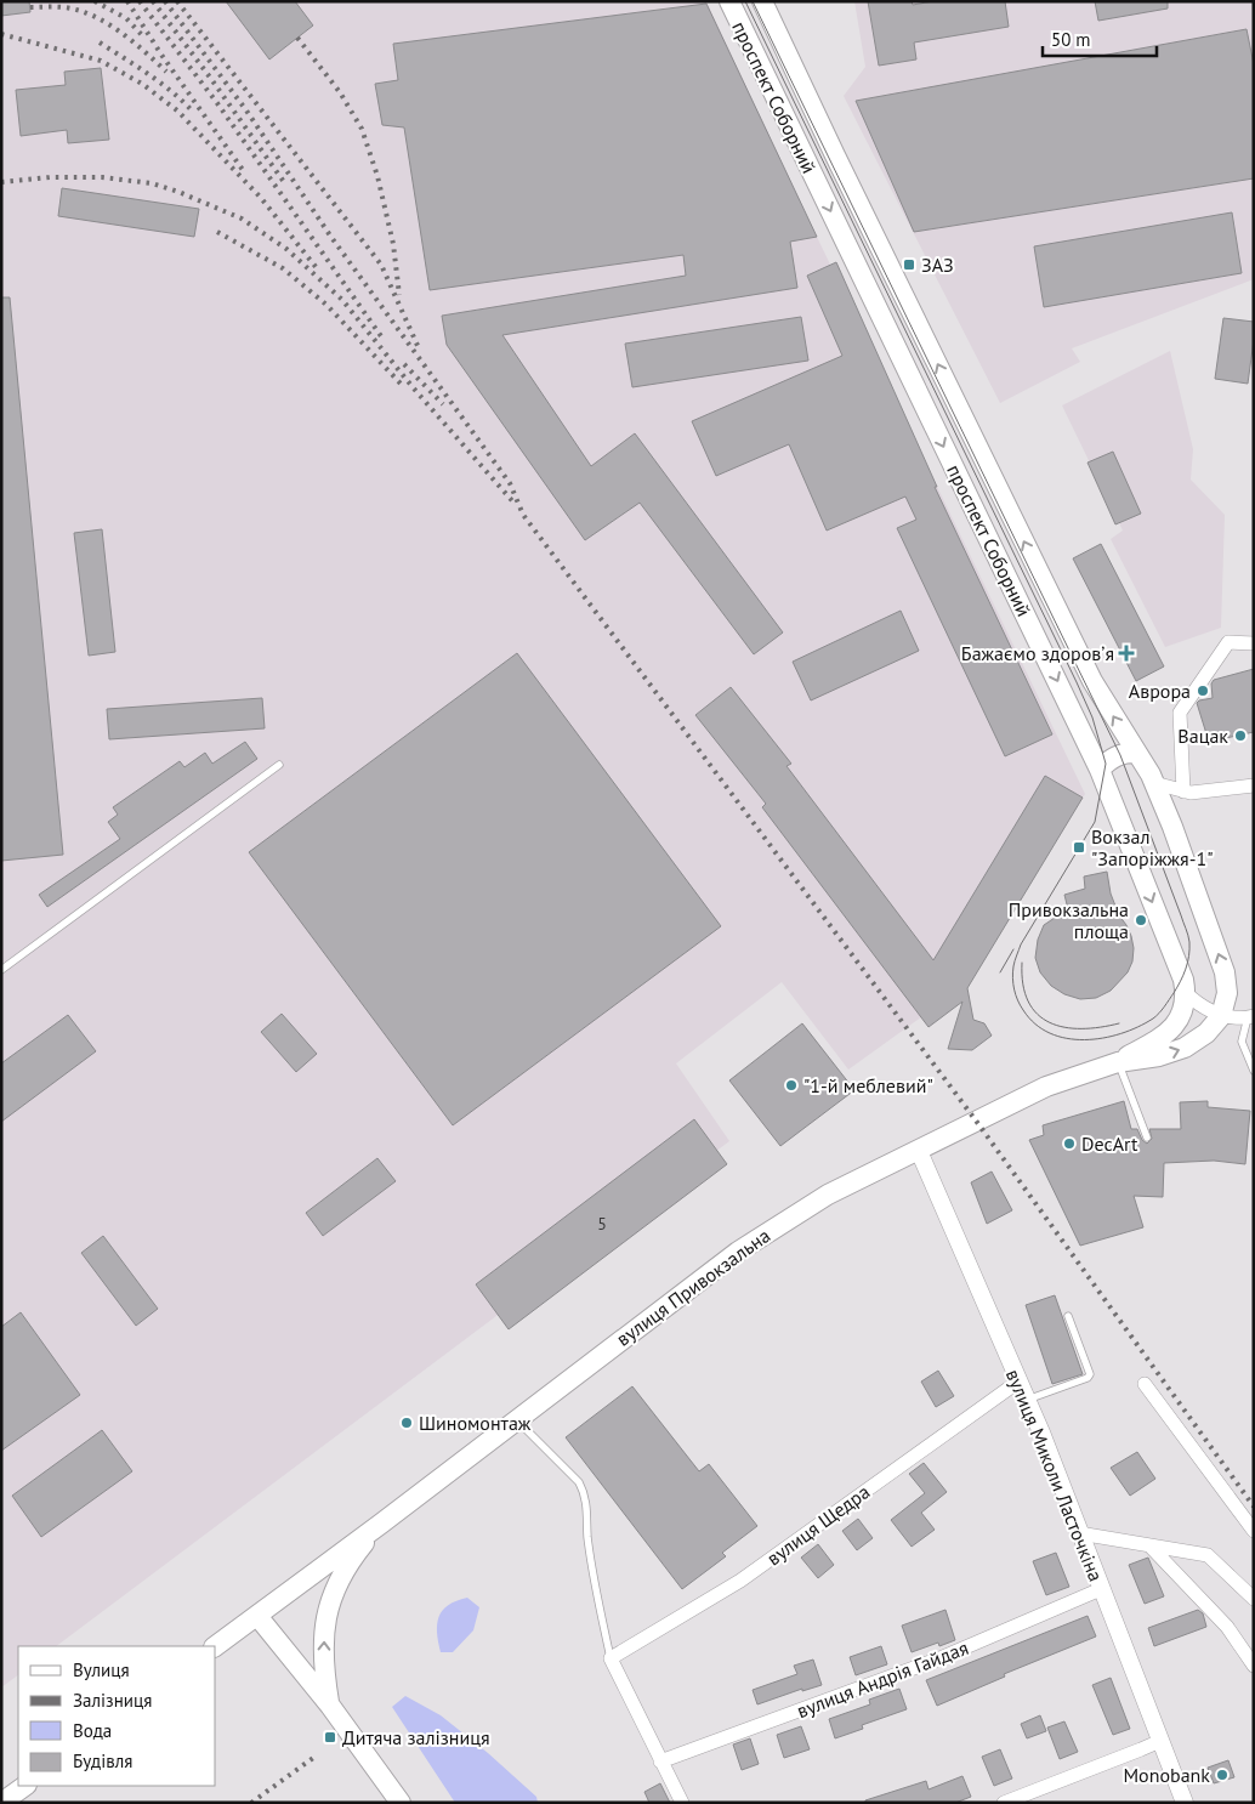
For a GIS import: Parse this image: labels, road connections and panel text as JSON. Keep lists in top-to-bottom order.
{
  "streets": {
    "main road": ["проспект Соборний", "вулиця Привокзальна"],
    "street": ["вулиця Миколи Ласточкіна", "вулиця Щедра", "вулиця Андрія Гайдая"]
  },
  "crossings": [
    ["проспект Соборний", "вулиця Привокзальна"],
    ["вулиця Привокзальна", "вулиця Миколи Ласточкіна"],
    ["вулиця Миколи Ласточкіна", "вулиця Щедра"],
    ["вулиця Миколи Ласточкіна", "вулиця Андрія Гайдая"]
  ],
  "places": {
    "transit": ["ЗАЗ", "Вокзал \"Запоріжжя-1\"", "Дитяча залізниця"],
    "health": ["Бажаємо здоровʼя"],
    "other": [
      "Аврора",
      "Вацак",
      "Привокзальна площа",
      "\"1-й меблевий\"",
      "DecArt",
      "Шиномонтаж",
      "Monobank"
    ]
  },
  "house_numbers": ["5"],
  "legend": [
    "Вулиця",
    "Залізниця",
    "Вода",
    "Будівля"
  ],
  "scale_bar": "50 m"
}
